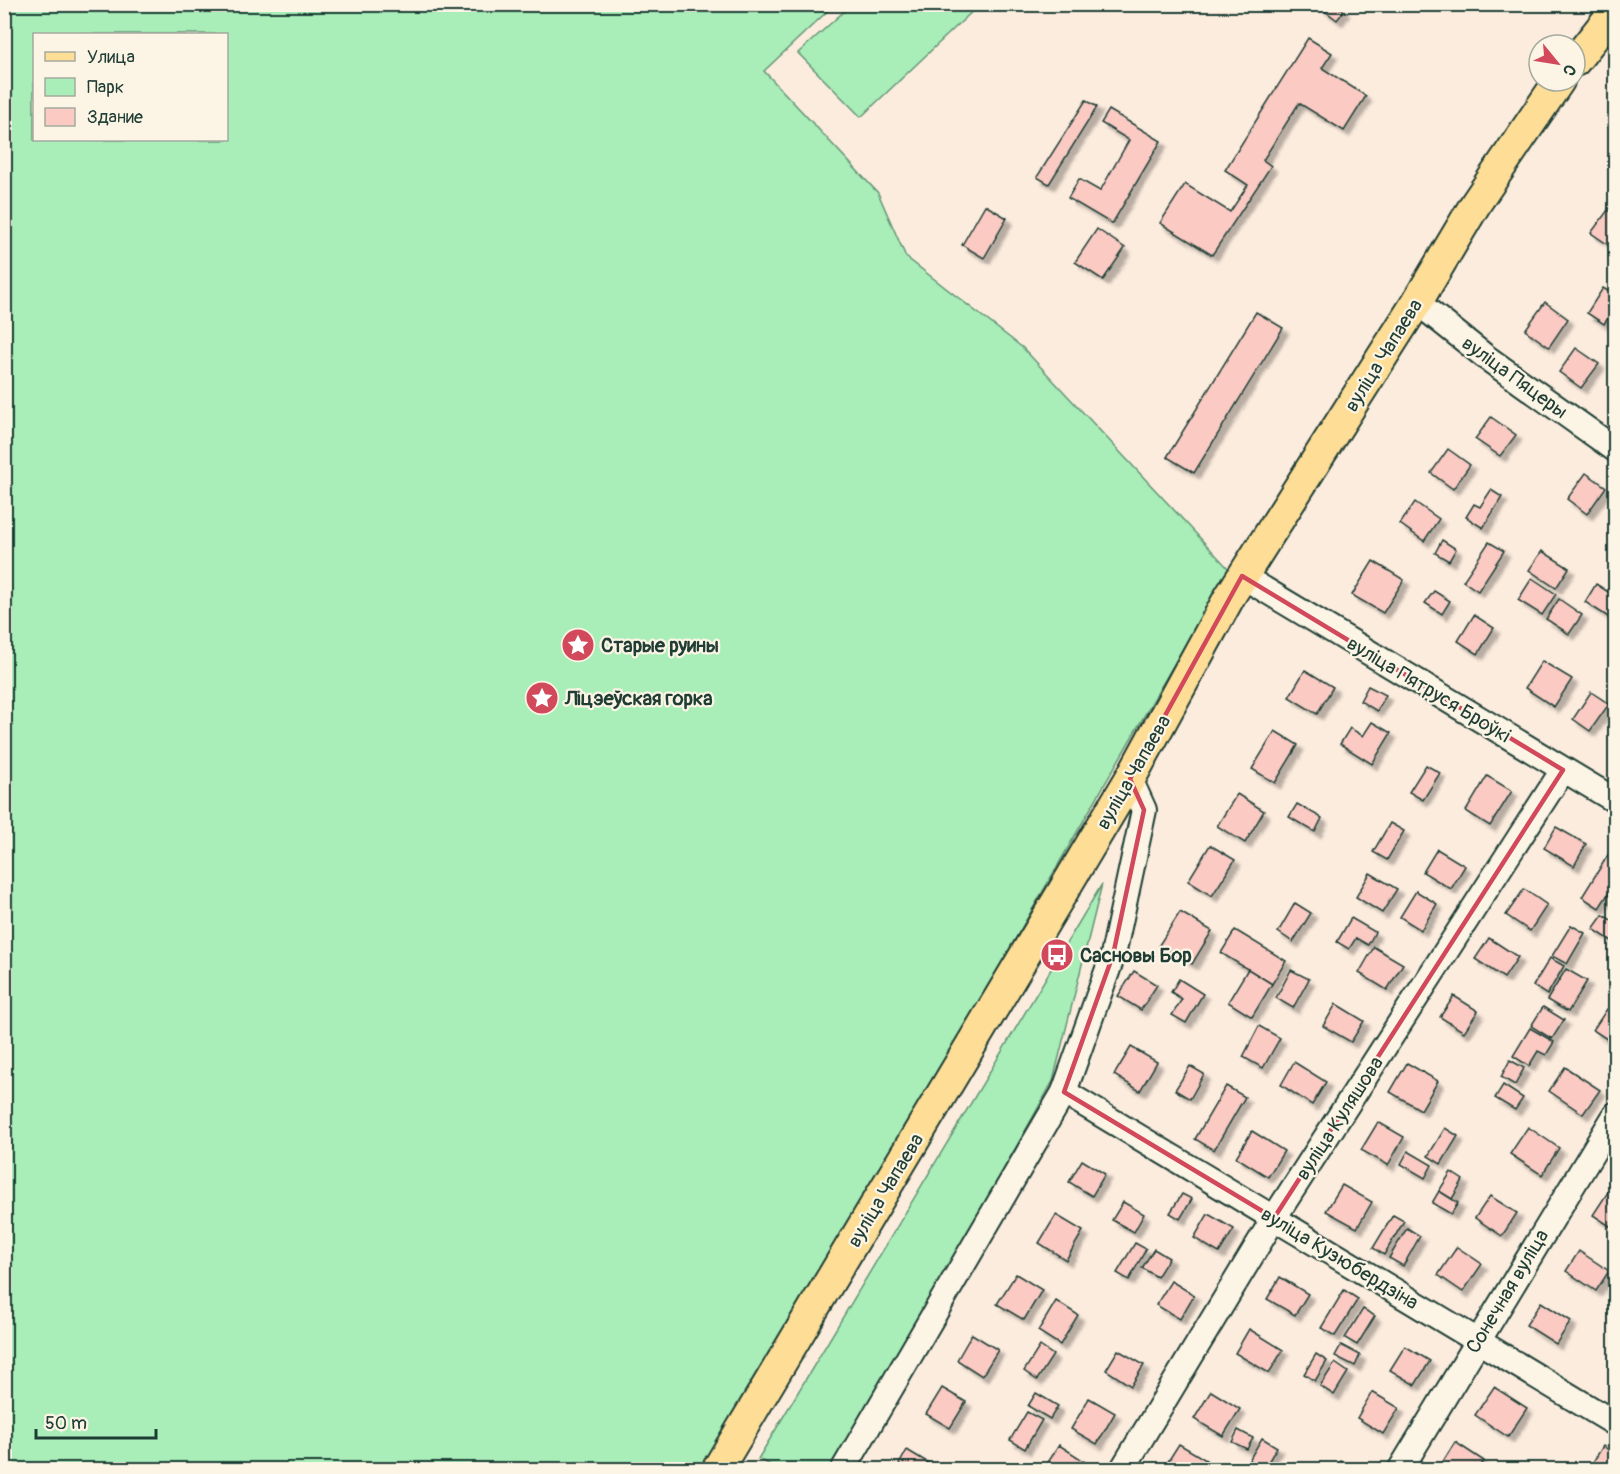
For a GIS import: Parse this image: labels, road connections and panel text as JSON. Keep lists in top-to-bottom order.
{
  "streets": {
    "main road": ["вуліца Чапаева"],
    "street": [
      "вуліца Пяцеры",
      "вуліца Пятруся Броўкі",
      "вуліца Куляшова",
      "вуліца Кузюбердзіна",
      "Сонечная вуліца"
    ]
  },
  "crossings": [
    ["вуліца Чапаева", "вуліца Пяцеры"],
    ["вуліца Чапаева", "вуліца Пятруся Броўкі"],
    ["вуліца Пятруся Броўкі", "вуліца Куляшова"],
    ["вуліца Куляшова", "вуліца Кузюбердзіна"],
    ["вуліца Кузюбердзіна", "Сонечная вуліца"]
  ],
  "places": {
    "place": ["Старые руины", "Ліцэеўская горка"],
    "bus stop": ["Сасновы Бор"]
  },
  "legend": ["Улица", "Парк", "Здание"],
  "scale_bar": "50 m",
  "north": "bottom right"
}
